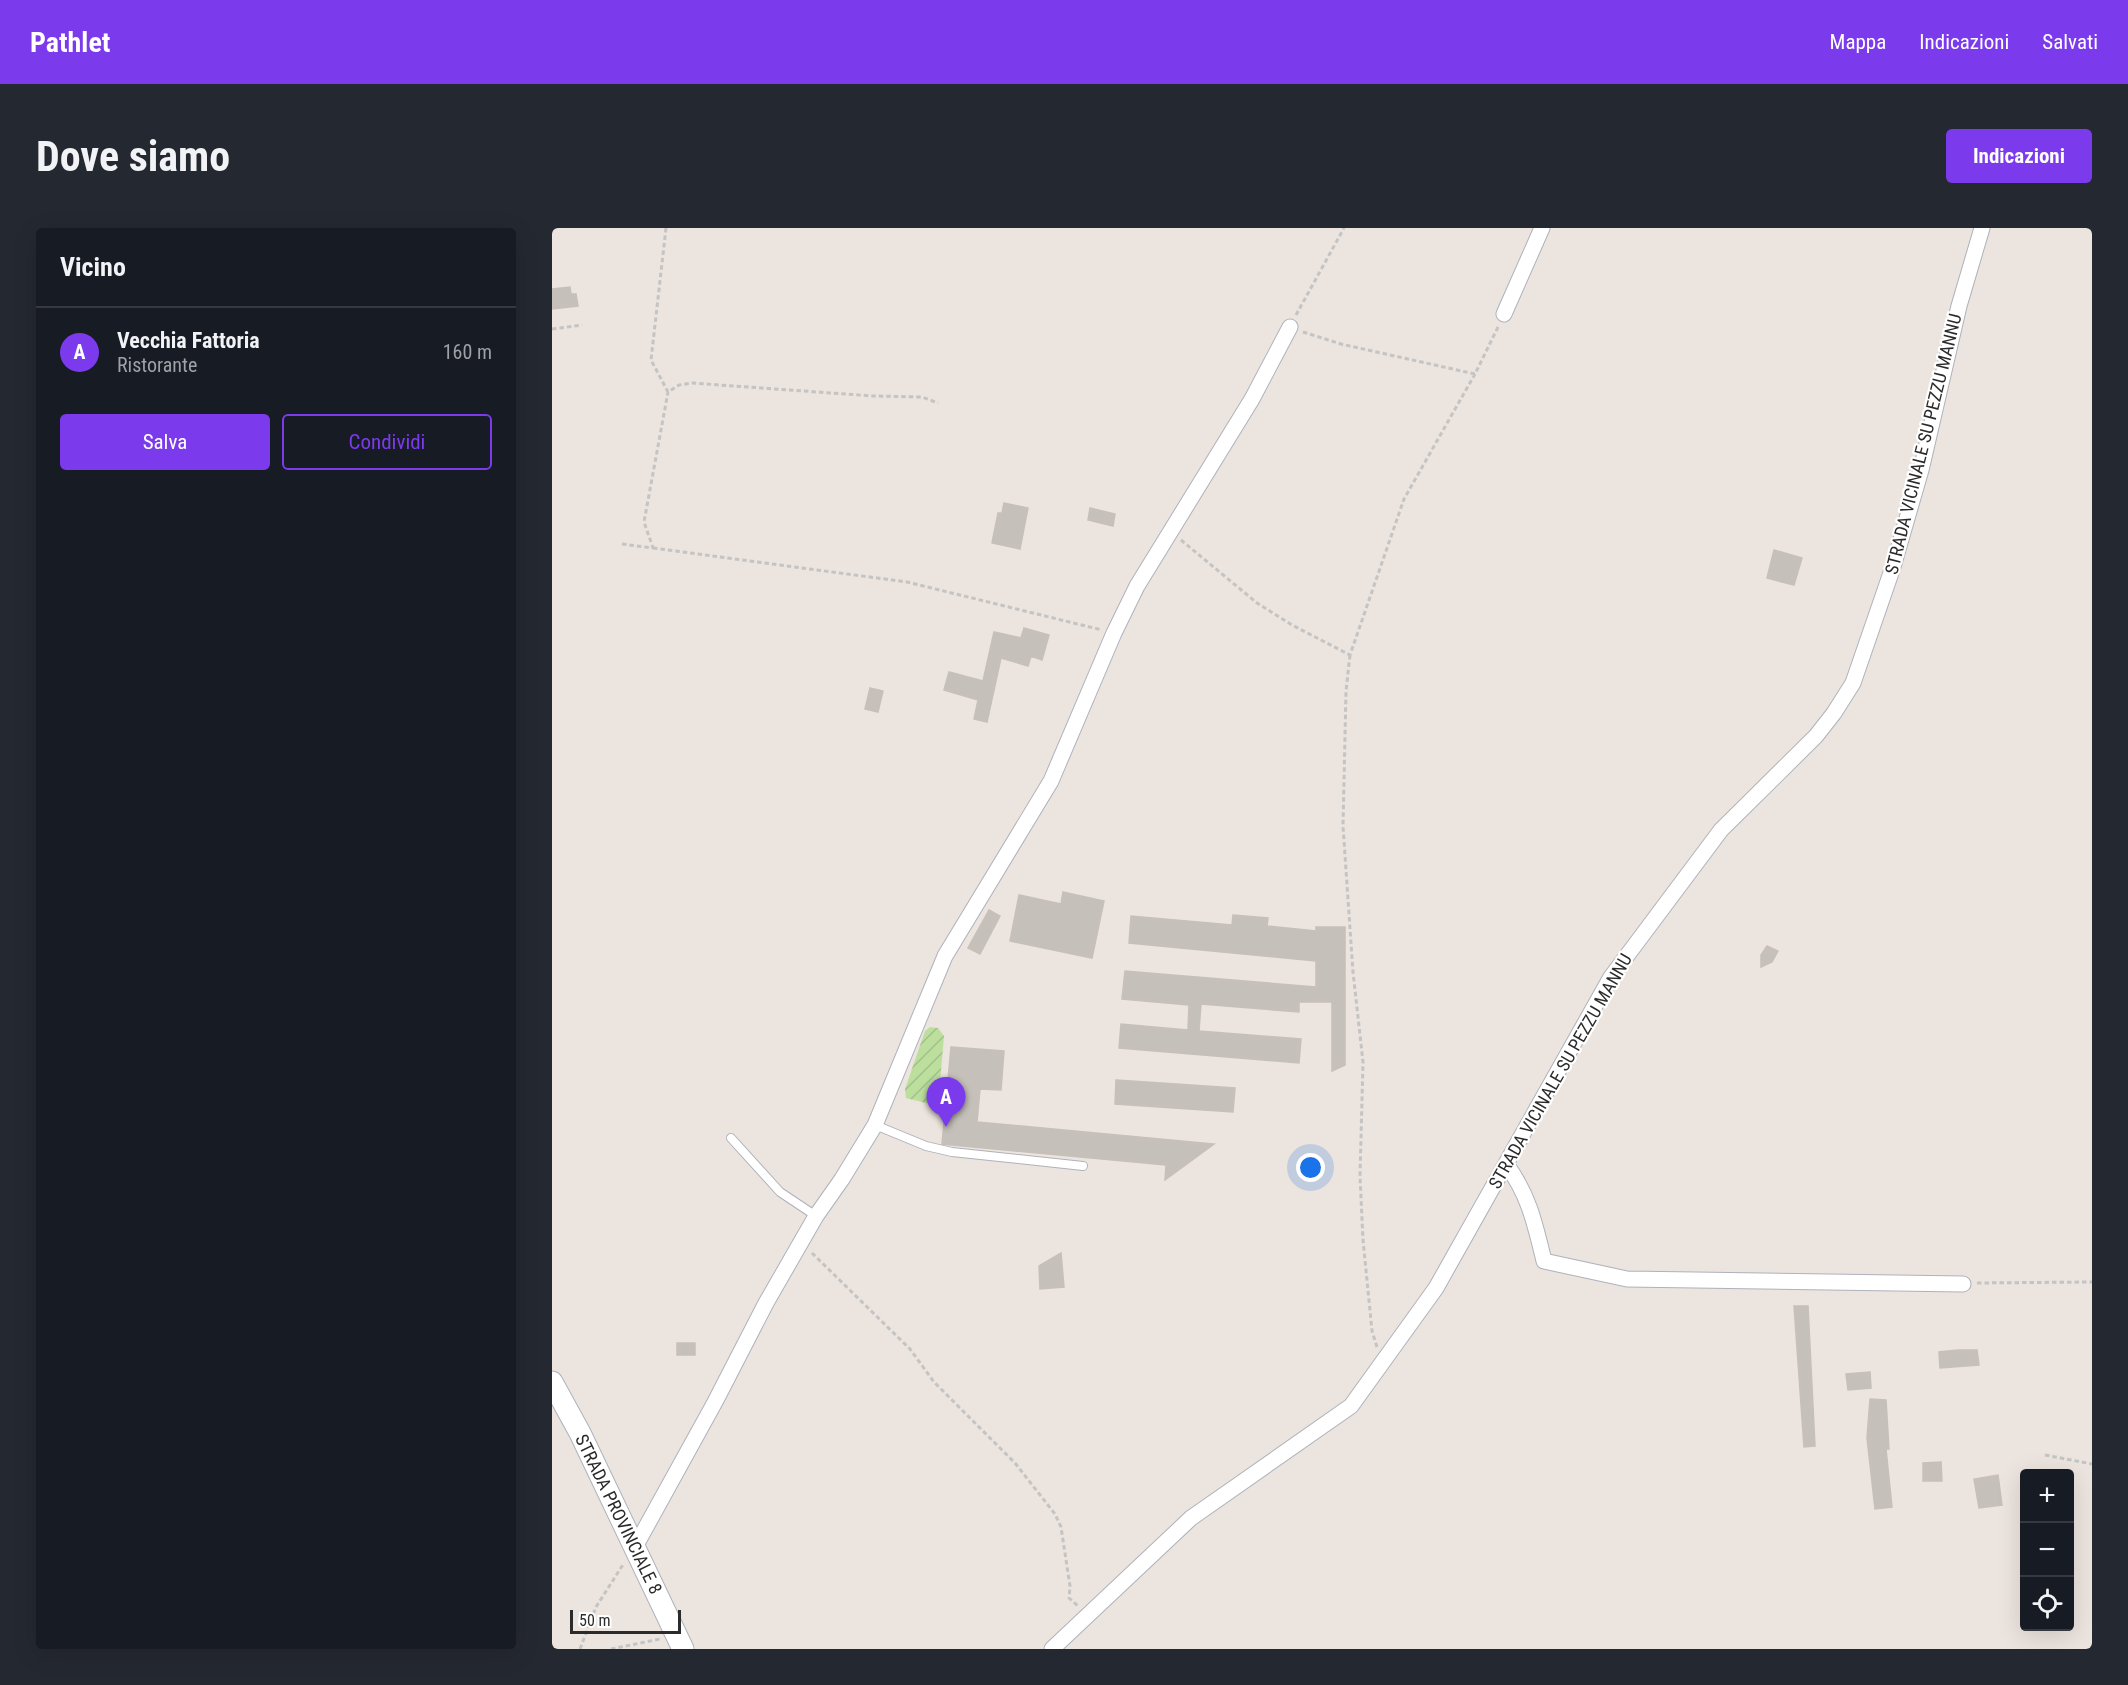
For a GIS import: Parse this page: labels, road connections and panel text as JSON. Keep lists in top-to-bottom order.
{
  "streets": {
    "main road": ["STRADA PROVINCIALE 8"],
    "street": ["STRADA VICINALE SU PEZZU MANNU"]
  },
  "scale_bar": "50 m",
  "page": {
    "header": "Pathlet",
    "nav": ["Mappa", "Indicazioni", "Salvati"],
    "buttons": [
      "Indicazioni",
      ["Salva", "Condividi"]
    ],
    "title": "Dove siamo",
    "heading": "Vicino",
    "list": [
      {
        "mark": "A",
        "name": "Vecchia Fattoria",
        "note": "Ristorante",
        "value": "160 m"
      }
    ],
    "pins": "A",
    "map_buttons": ["+", "−"],
    "scale": "50 m"
  }
}
